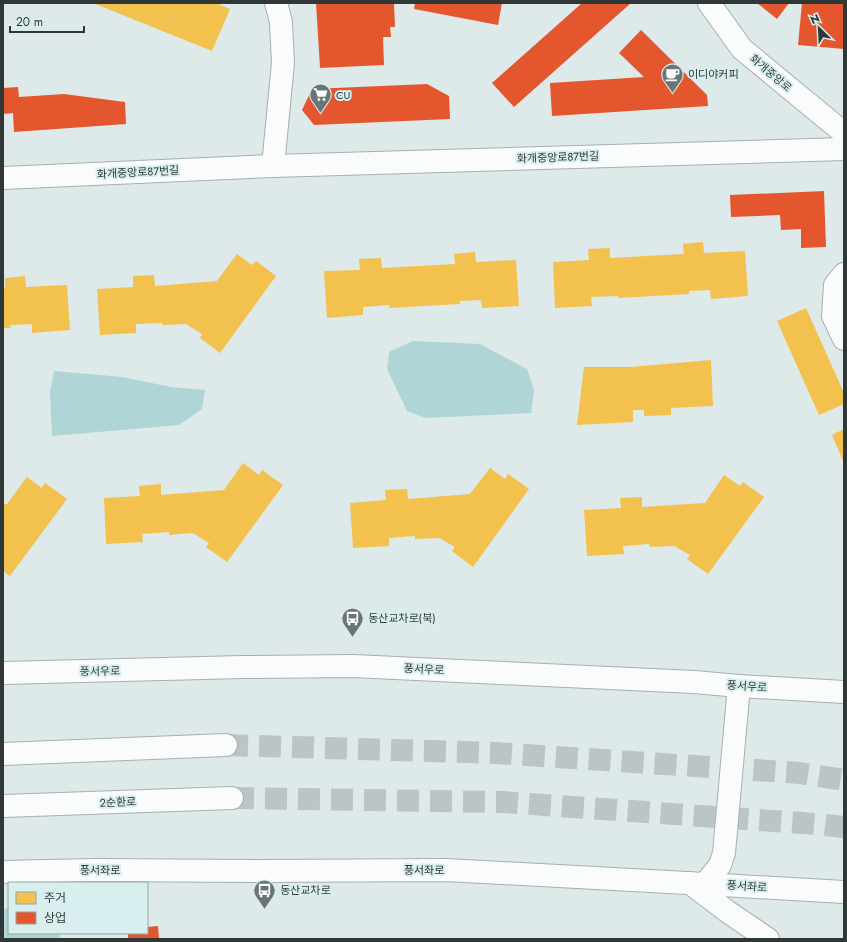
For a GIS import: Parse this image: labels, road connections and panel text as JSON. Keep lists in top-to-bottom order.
{
  "streets": {
    "main road": [
      "화개중앙로",
      "화개중앙로87번길",
      "풍서우로",
      "2순환로",
      "풍서좌로"
    ]
  },
  "places": {
    "cafe": ["이디야커피"],
    "supermarket": ["CU"],
    "bus stop": ["동산교차로(북)", "동산교차로"]
  },
  "legend": ["주거", "상업"],
  "scale_bar": "20 m",
  "north": "top left"
}
